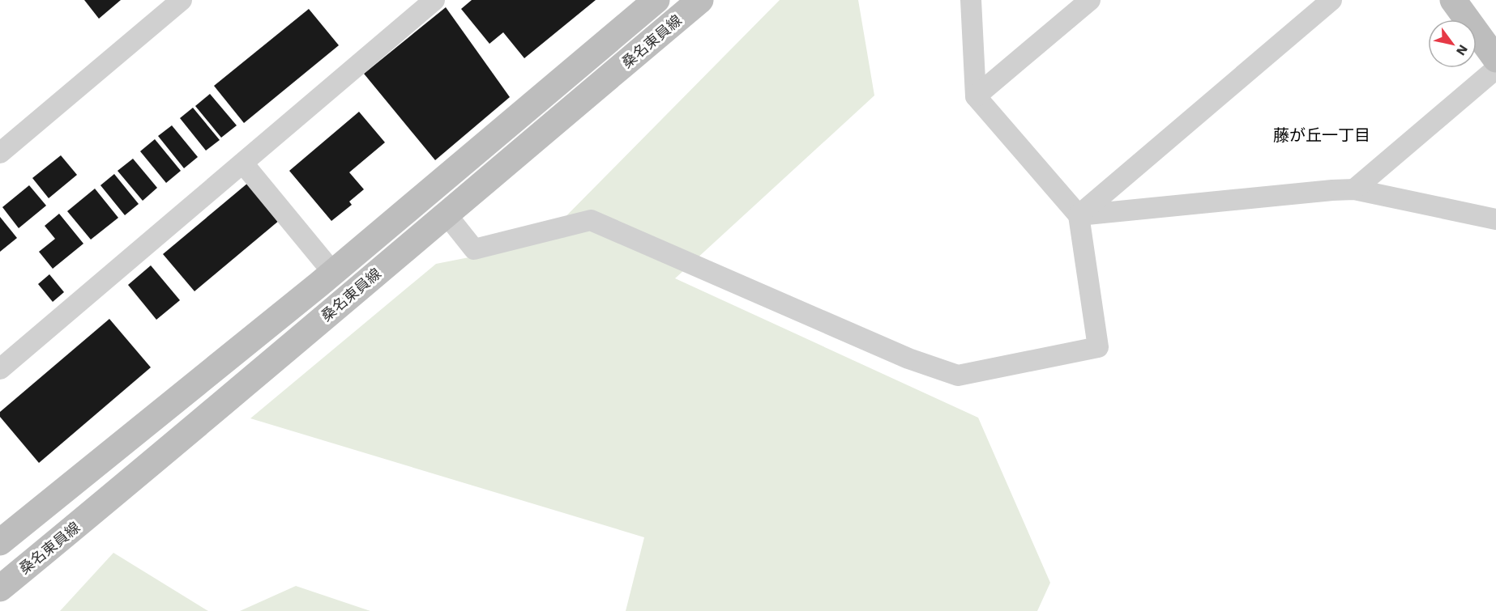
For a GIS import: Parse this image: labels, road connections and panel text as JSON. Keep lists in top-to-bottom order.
{
  "streets": {
    "main road": ["桑名東員線"]
  },
  "districts": ["藤が丘一丁目"],
  "north": "bottom right"
}
